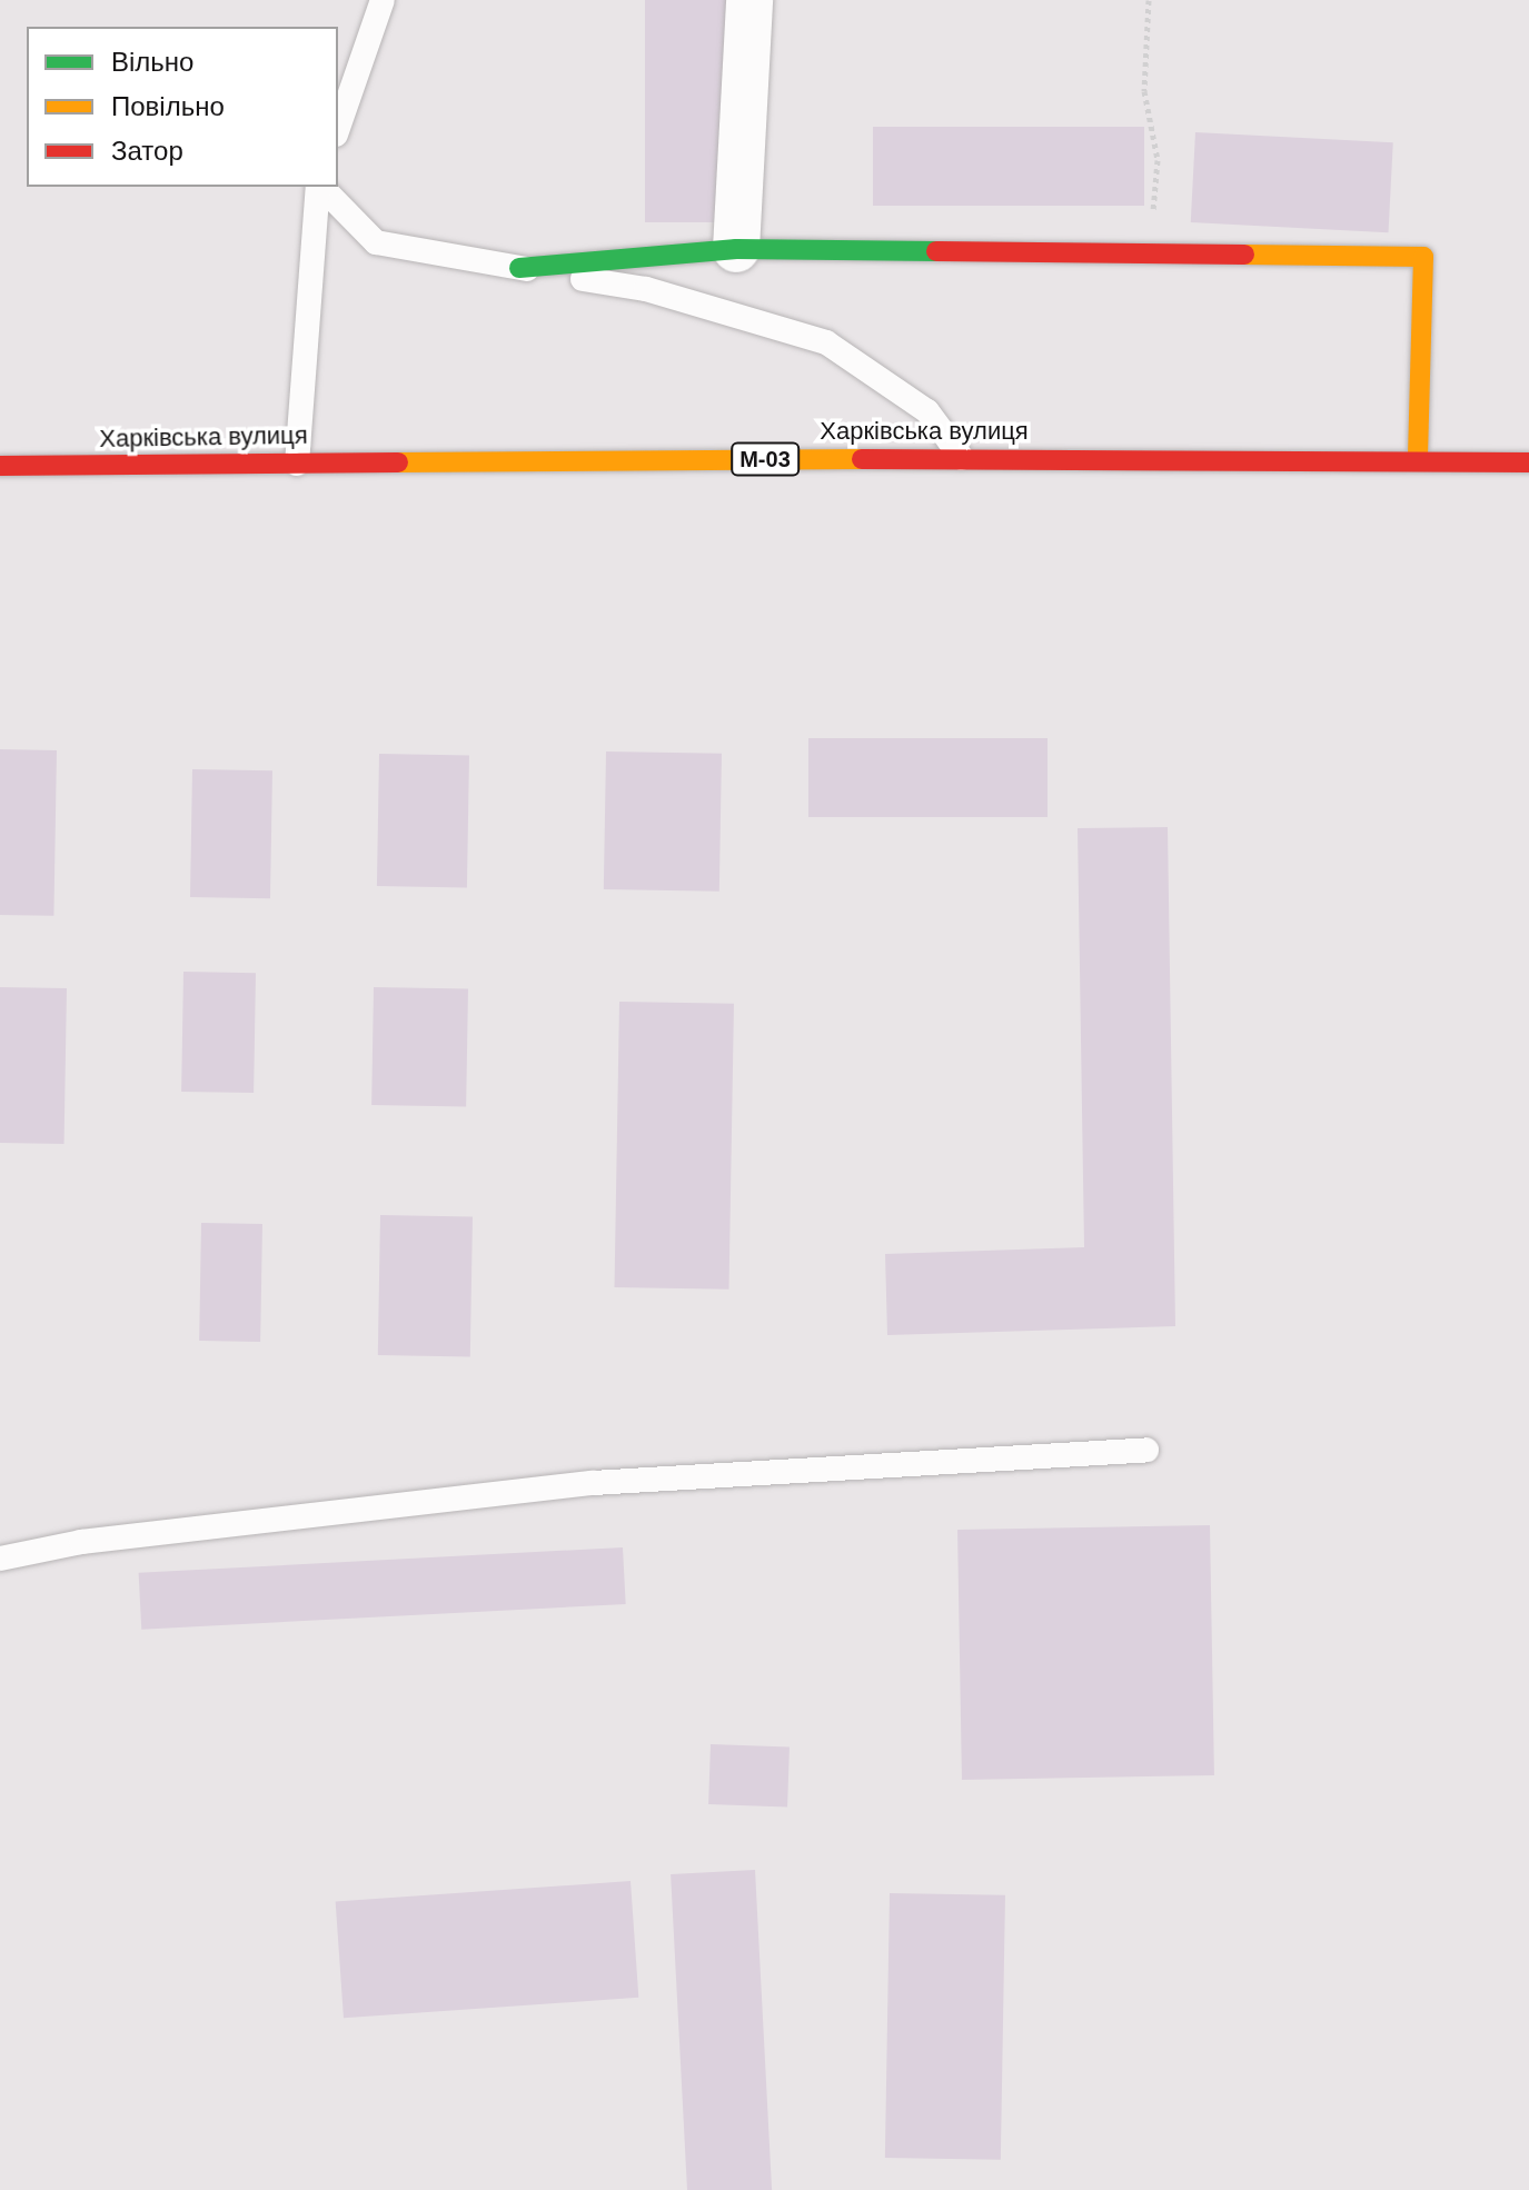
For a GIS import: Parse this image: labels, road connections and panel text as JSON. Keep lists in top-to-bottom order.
{
  "streets": {
    "main road": ["Харківська вулиця", "М-03"]
  },
  "legend": ["Вільно", "Повільно", "Затор"]
}
